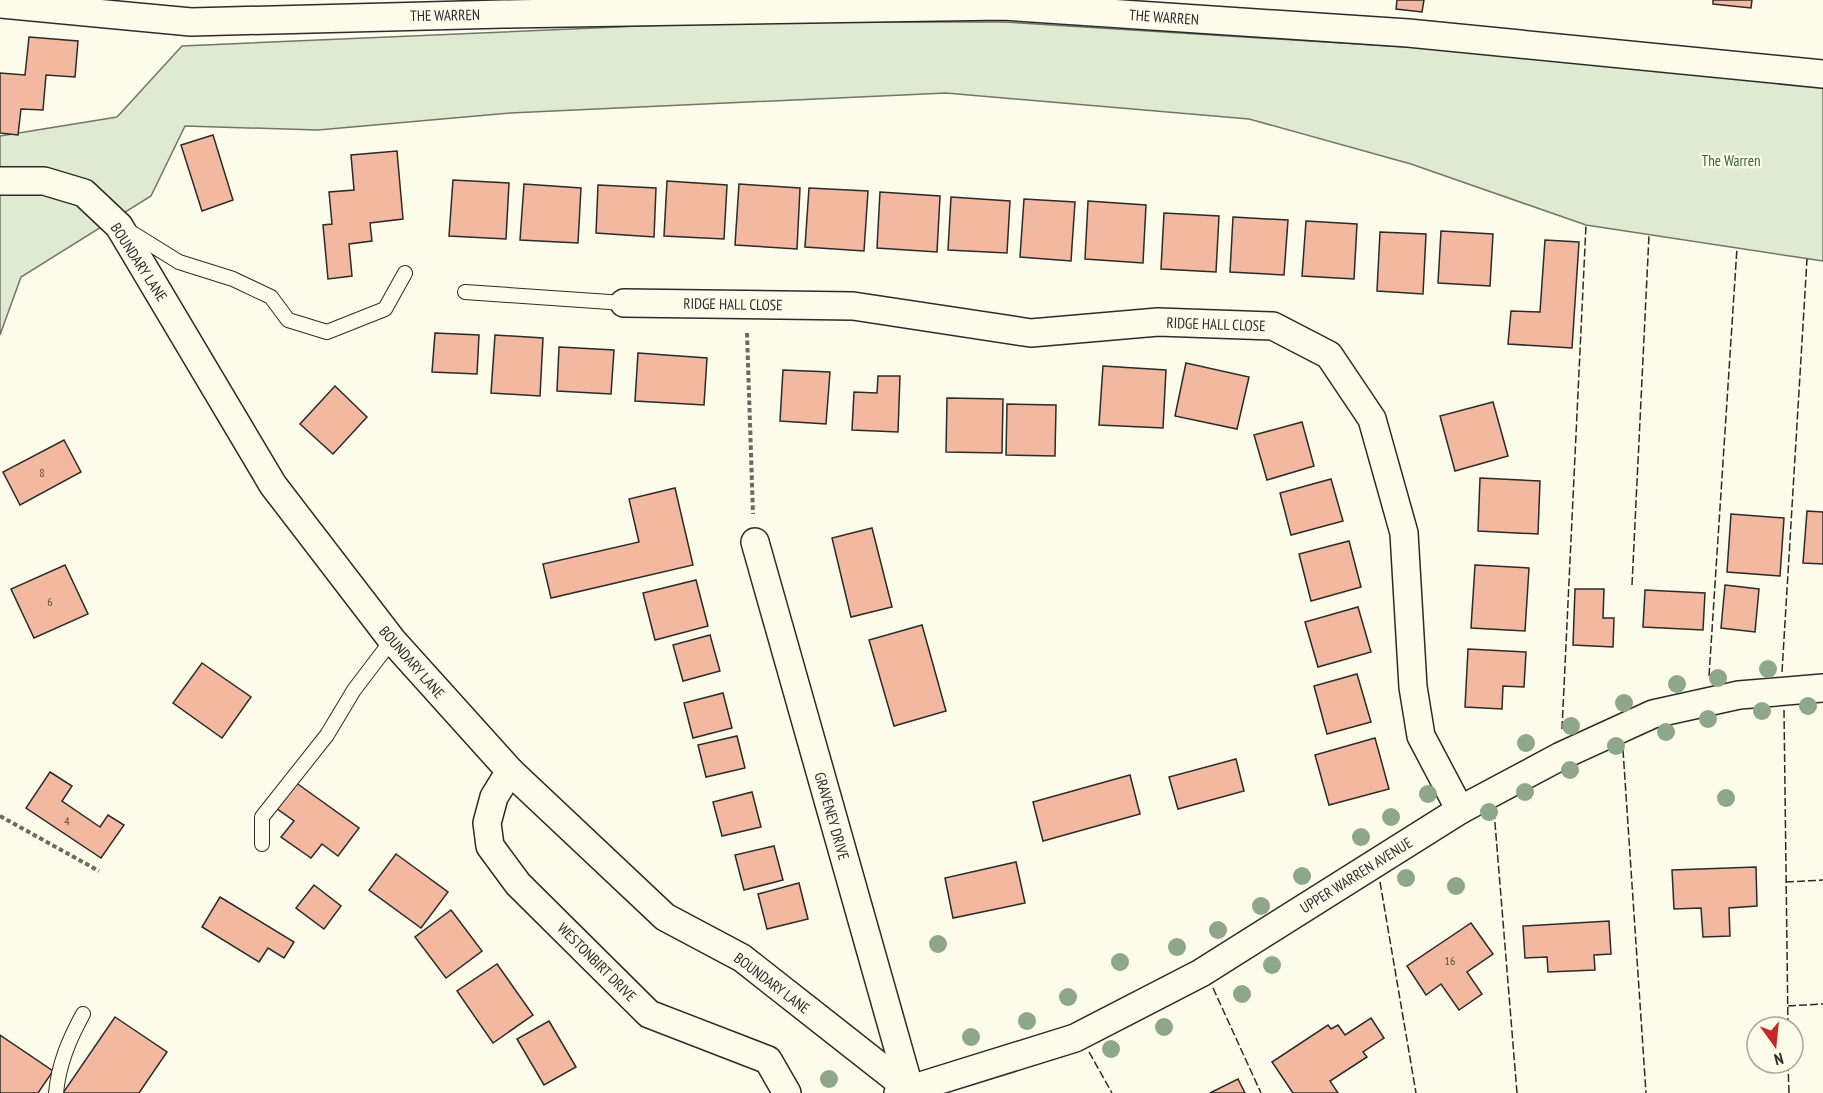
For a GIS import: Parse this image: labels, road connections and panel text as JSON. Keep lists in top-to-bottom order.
{
  "streets": {
    "street": [
      "THE WARREN",
      "BOUNDARY LANE",
      "RIDGE HALL CLOSE",
      "GRAVENEY DRIVE",
      "UPPER WARREN AVENUE",
      "WESTONBIRT DRIVE"
    ]
  },
  "crossings": [
    ["BOUNDARY LANE", "GRAVENEY DRIVE"],
    ["BOUNDARY LANE", "UPPER WARREN AVENUE"],
    ["BOUNDARY LANE", "WESTONBIRT DRIVE"],
    ["RIDGE HALL CLOSE", "UPPER WARREN AVENUE"],
    ["GRAVENEY DRIVE", "UPPER WARREN AVENUE"]
  ],
  "parks": ["The Warren"],
  "house_numbers": [
    "8",
    "6",
    "4",
    "16"
  ],
  "north": "bottom"
}
